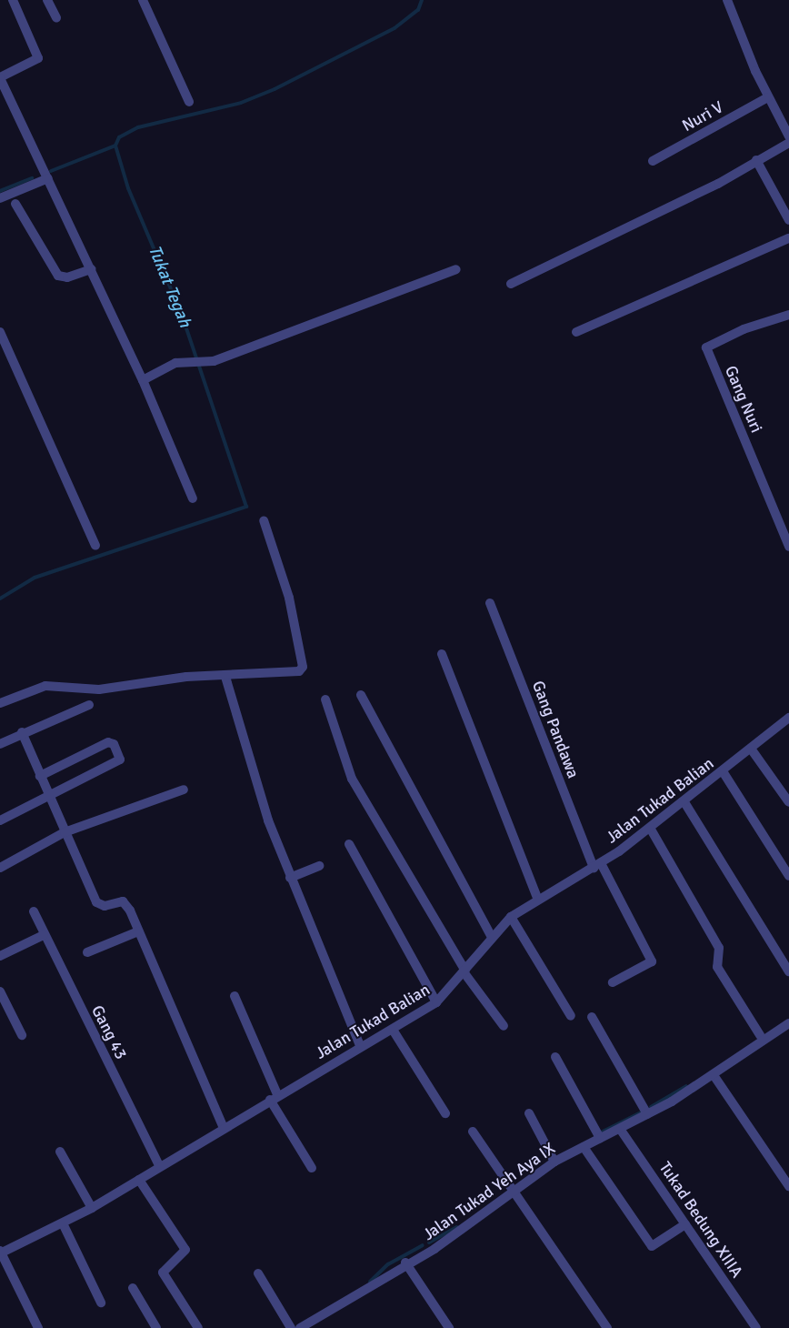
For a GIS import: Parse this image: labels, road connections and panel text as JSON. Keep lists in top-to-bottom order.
{
  "streets": {
    "street": [
      "Nuri V",
      "Gang Nuri",
      "Gang Pandawa",
      "Jalan Tukad Balian",
      "Gang 43",
      "Jalan Tukad Yeh Aya IX",
      "Tukad Bedung XIIIA"
    ]
  },
  "crossings": [
    ["Gang Pandawa", "Jalan Tukad Balian"],
    ["Jalan Tukad Balian", "Gang 43"],
    ["Jalan Tukad Yeh Aya IX", "Tukad Bedung XIIIA"]
  ],
  "water": ["Tukat Tegah"]
}
